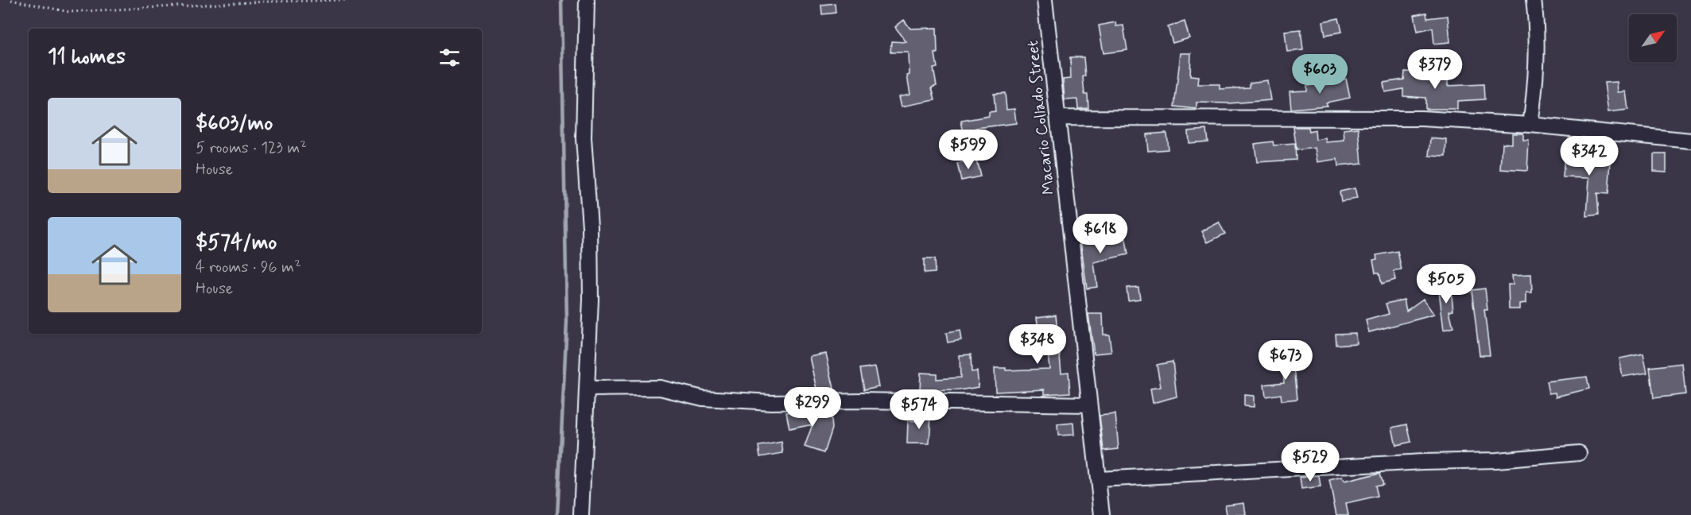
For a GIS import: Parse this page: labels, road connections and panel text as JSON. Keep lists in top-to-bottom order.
{
  "streets": {
    "street": ["Macario Collado Street"]
  },
  "north": "top right",
  "page": {
    "heading": "11 homes",
    "price": [
      "$379",
      "$603",
      "$599",
      "$342",
      "$618",
      "$505",
      "$348",
      "$673",
      "$299",
      "$574",
      "$529"
    ],
    "list": [
      {
        "name": "$603/mo",
        "note": "5 rooms · 123 m² · House"
      },
      {
        "name": "$574/mo",
        "note": "4 rooms · 96 m² · House"
      }
    ]
  }
}
